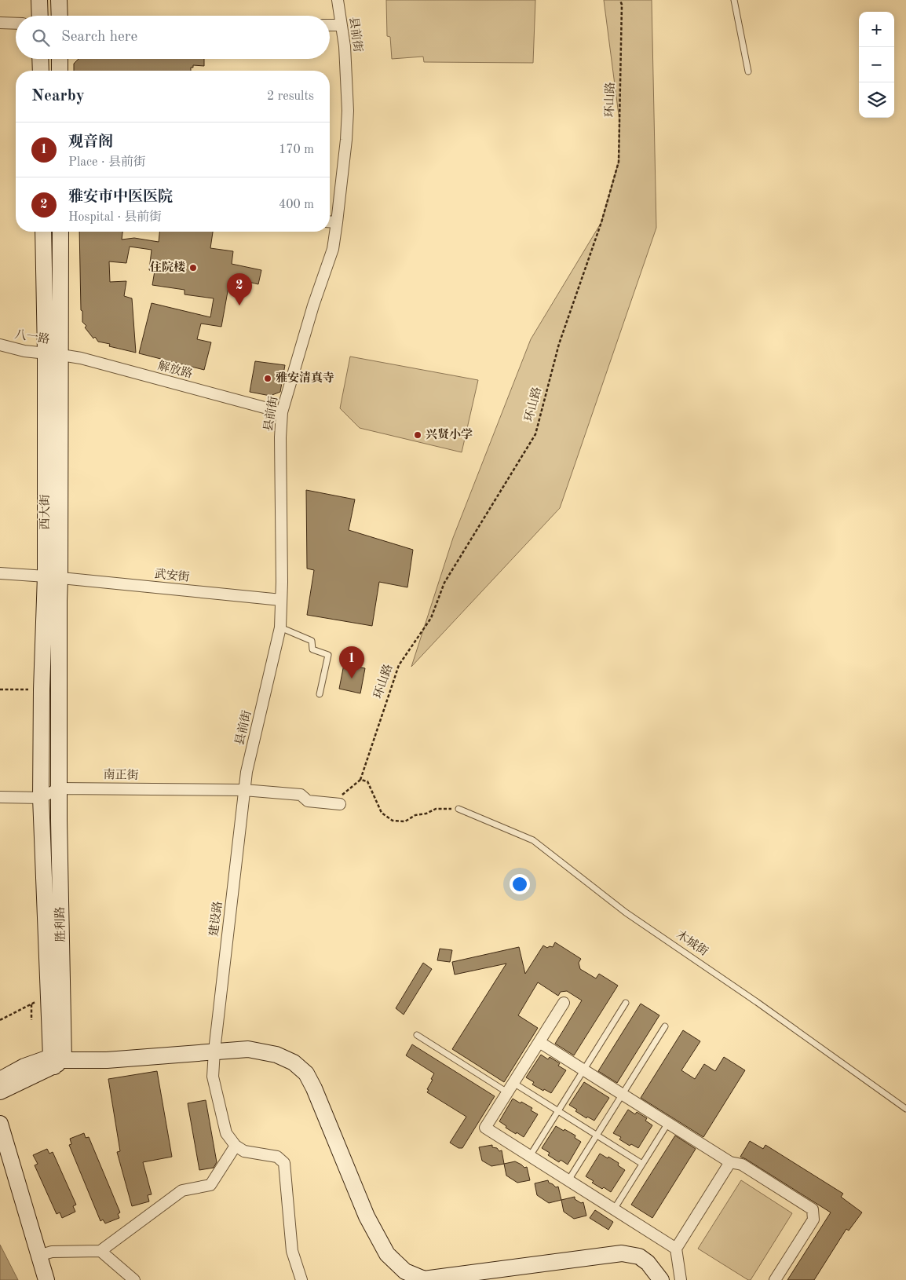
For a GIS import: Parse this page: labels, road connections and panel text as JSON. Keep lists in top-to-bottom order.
{
  "streets": {
    "main road": ["西大街", "胜利路"],
    "street": [
      "县前街",
      "八一路",
      "解放路",
      "武安街",
      "南正街",
      "建设路"
    ],
    "lane": ["木城街"],
    "path": ["环山路"]
  },
  "crossings": [
    ["县前街", "解放路"],
    ["县前街", "武安街"],
    ["县前街", "南正街"],
    ["县前街", "建设路"],
    ["八一路", "解放路"],
    ["八一路", "西大街"],
    ["解放路", "西大街"],
    ["西大街", "武安街"],
    ["西大街", "南正街"],
    ["西大街", "胜利路"],
    ["南正街", "建设路"],
    ["南正街", "胜利路"]
  ],
  "places": ["住院楼", "雅安清真寺", "兴贤小学"],
  "page": {
    "map_buttons": ["+", "−"],
    "search": "Search here",
    "heading": ["Nearby", "2 results"],
    "list": [
      {
        "mark": "1",
        "name": "观音阁",
        "note": "Place · 县前街",
        "value": "170 m"
      },
      {
        "mark": "2",
        "name": "雅安市中医医院",
        "note": "Hospital · 县前街",
        "value": "400 m"
      }
    ],
    "pins": ["2", "1"]
  }
}
